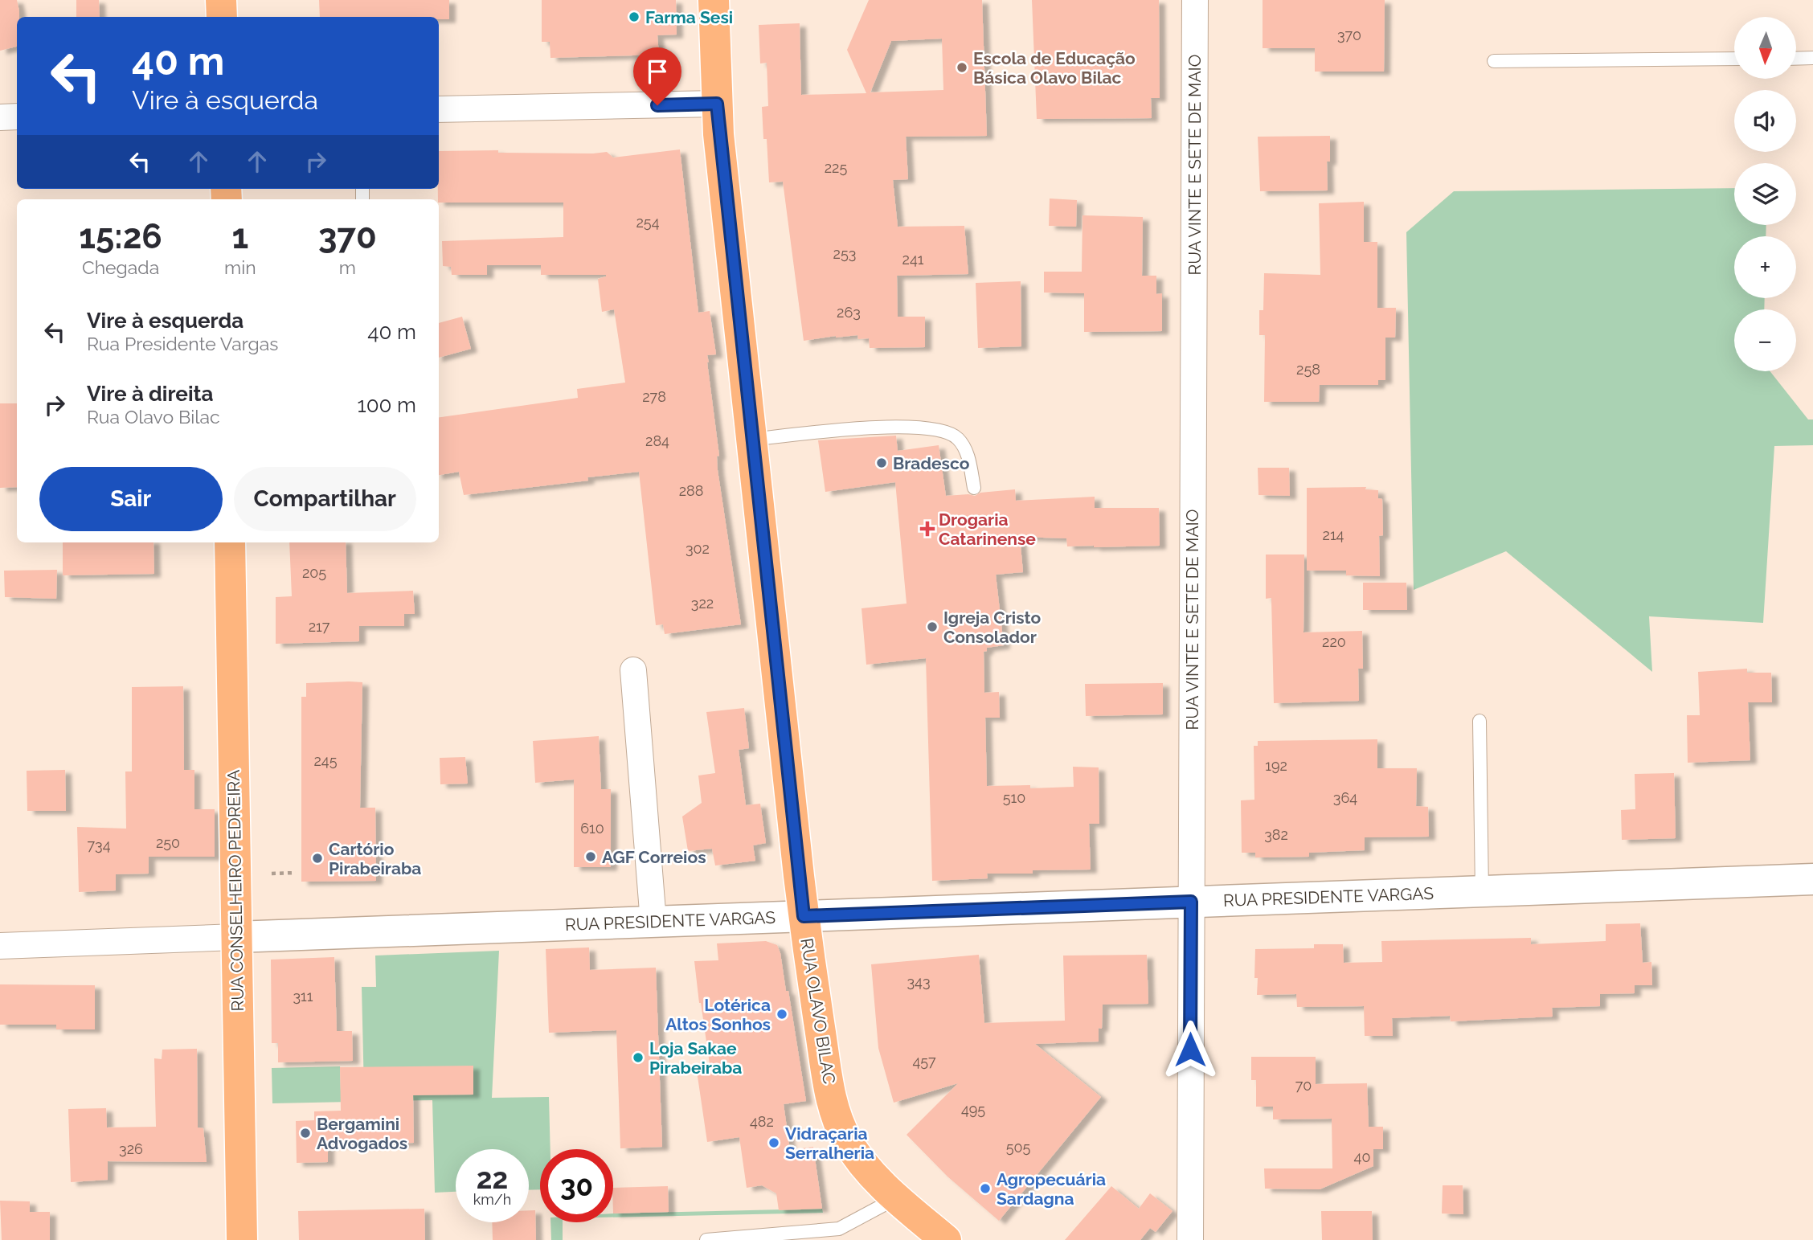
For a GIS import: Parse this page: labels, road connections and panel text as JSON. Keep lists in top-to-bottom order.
{
  "streets": {
    "main road": ["RUA CONSELHEIRO PEDREIRA", "RUA OLAVO BILAC"],
    "street": ["RUA VINTE E SETE DE MAIO", "RUA PRESIDENTE VARGAS"]
  },
  "crossings": [
    ["RUA VINTE E SETE DE MAIO", "RUA PRESIDENTE VARGAS"],
    ["RUA CONSELHEIRO PEDREIRA", "RUA PRESIDENTE VARGAS"],
    ["RUA PRESIDENTE VARGAS", "RUA OLAVO BILAC"]
  ],
  "places": {
    "other": [
      "Farma Sesi",
      "Escola de Educação Básica Olavo Bilac",
      "Bradesco",
      "Igreja Cristo Consolador",
      "AGF Correios",
      "Cartório Pirabeiraba",
      "Lotérica Altos Sonhos",
      "Loja Sakae Pirabeiraba",
      "Bergamini Advogados",
      "Vidraçaria Serralheria",
      "Agropecuária Sardagna"
    ],
    "health": ["Drogaria Catarinense"]
  },
  "house_numbers": [
    "370",
    "225",
    "254",
    "253",
    "241",
    "263",
    "258",
    "278",
    "284",
    "288",
    "214",
    "302",
    "205",
    "322",
    "217",
    "220",
    "245",
    "192",
    "510",
    "364",
    "610",
    "382",
    "250",
    "734",
    "343",
    "311",
    "457",
    "70",
    "495",
    "482",
    "505",
    "326",
    "40"
  ],
  "north": "bottom",
  "page": {
    "map_buttons": ["+", "−"],
    "turn": ["40 m", "Vire à esquerda"],
    "eta": [
      "15:26",
      "Chegada",
      "1",
      "min",
      "370",
      "m"
    ],
    "list": [
      {
        "name": "Vire à esquerda",
        "note": "Rua Presidente Vargas",
        "value": "40 m"
      },
      {
        "name": "Vire à direita",
        "note": "Rua Olavo Bilac",
        "value": "100 m"
      }
    ],
    "buttons": ["Sair", "Compartilhar"],
    "speed": "22 km/h",
    "limit": "30"
  }
}
